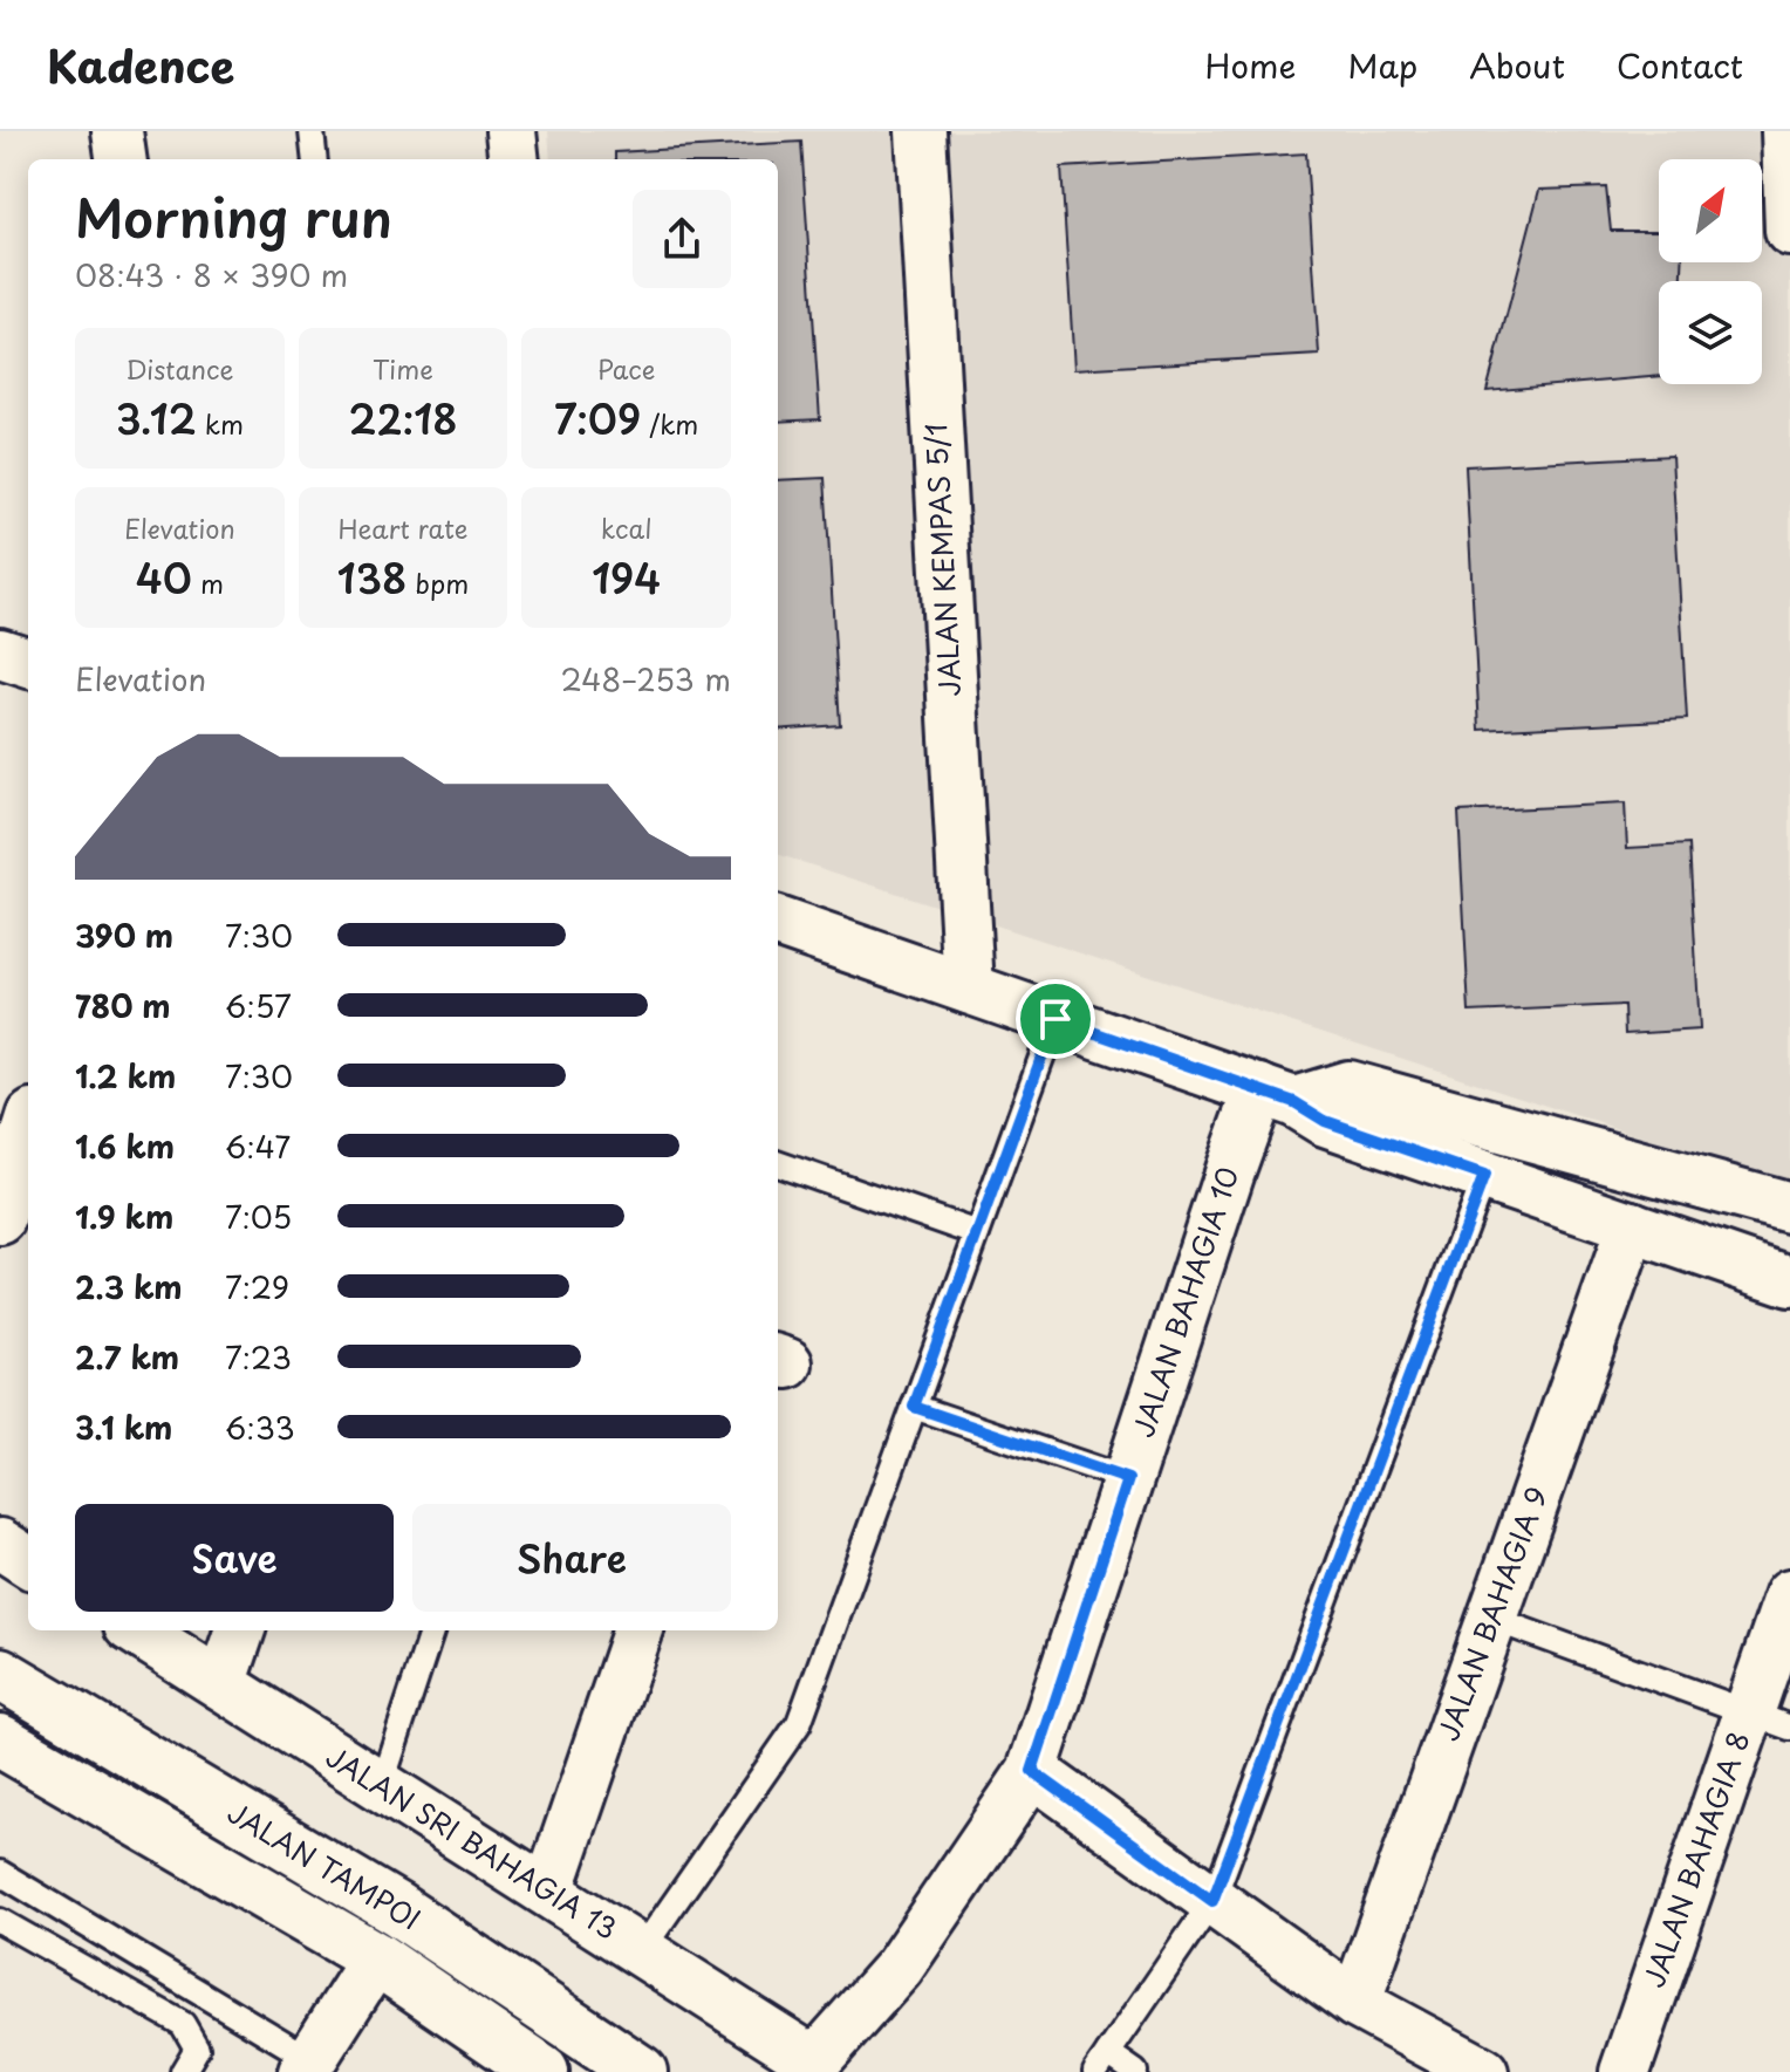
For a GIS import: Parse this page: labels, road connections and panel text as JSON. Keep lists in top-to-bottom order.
{
  "streets": {
    "main road": ["JALAN TAMPOI"],
    "street": [
      "JALAN KEMPAS 5/1",
      "JALAN BAHAGIA 10",
      "JALAN BAHAGIA 9",
      "JALAN SRI BAHAGIA 13",
      "JALAN BAHAGIA 8"
    ]
  },
  "crossings": [
    ["JALAN BAHAGIA 10", "JALAN SRI BAHAGIA 13"]
  ],
  "north": "top right",
  "page": {
    "header": "Kadence",
    "nav": [
      "Home",
      "Map",
      "About",
      "Contact"
    ],
    "heading": ["Morning run", "08:43 · 8 × 390 m"],
    "stats": [
      ["Distance", "3.12 km"],
      ["Time", "22:18"],
      ["Pace", "7:09 /km"],
      ["Elevation", "40 m"],
      ["Heart rate", "138 bpm"],
      ["kcal", "194"]
    ],
    "chart": ["Elevation", "248–253 m"],
    "list": [
      {
        "name": "390 m",
        "note": "7:30"
      },
      {
        "name": "780 m",
        "note": "6:57"
      },
      {
        "name": "1.2 km",
        "note": "7:30"
      },
      {
        "name": "1.6 km",
        "note": "6:47"
      },
      {
        "name": "1.9 km",
        "note": "7:05"
      },
      {
        "name": "2.3 km",
        "note": "7:29"
      },
      {
        "name": "2.7 km",
        "note": "7:23"
      },
      {
        "name": "3.1 km",
        "note": "6:33"
      }
    ],
    "buttons": ["Save", "Share"]
  }
}
